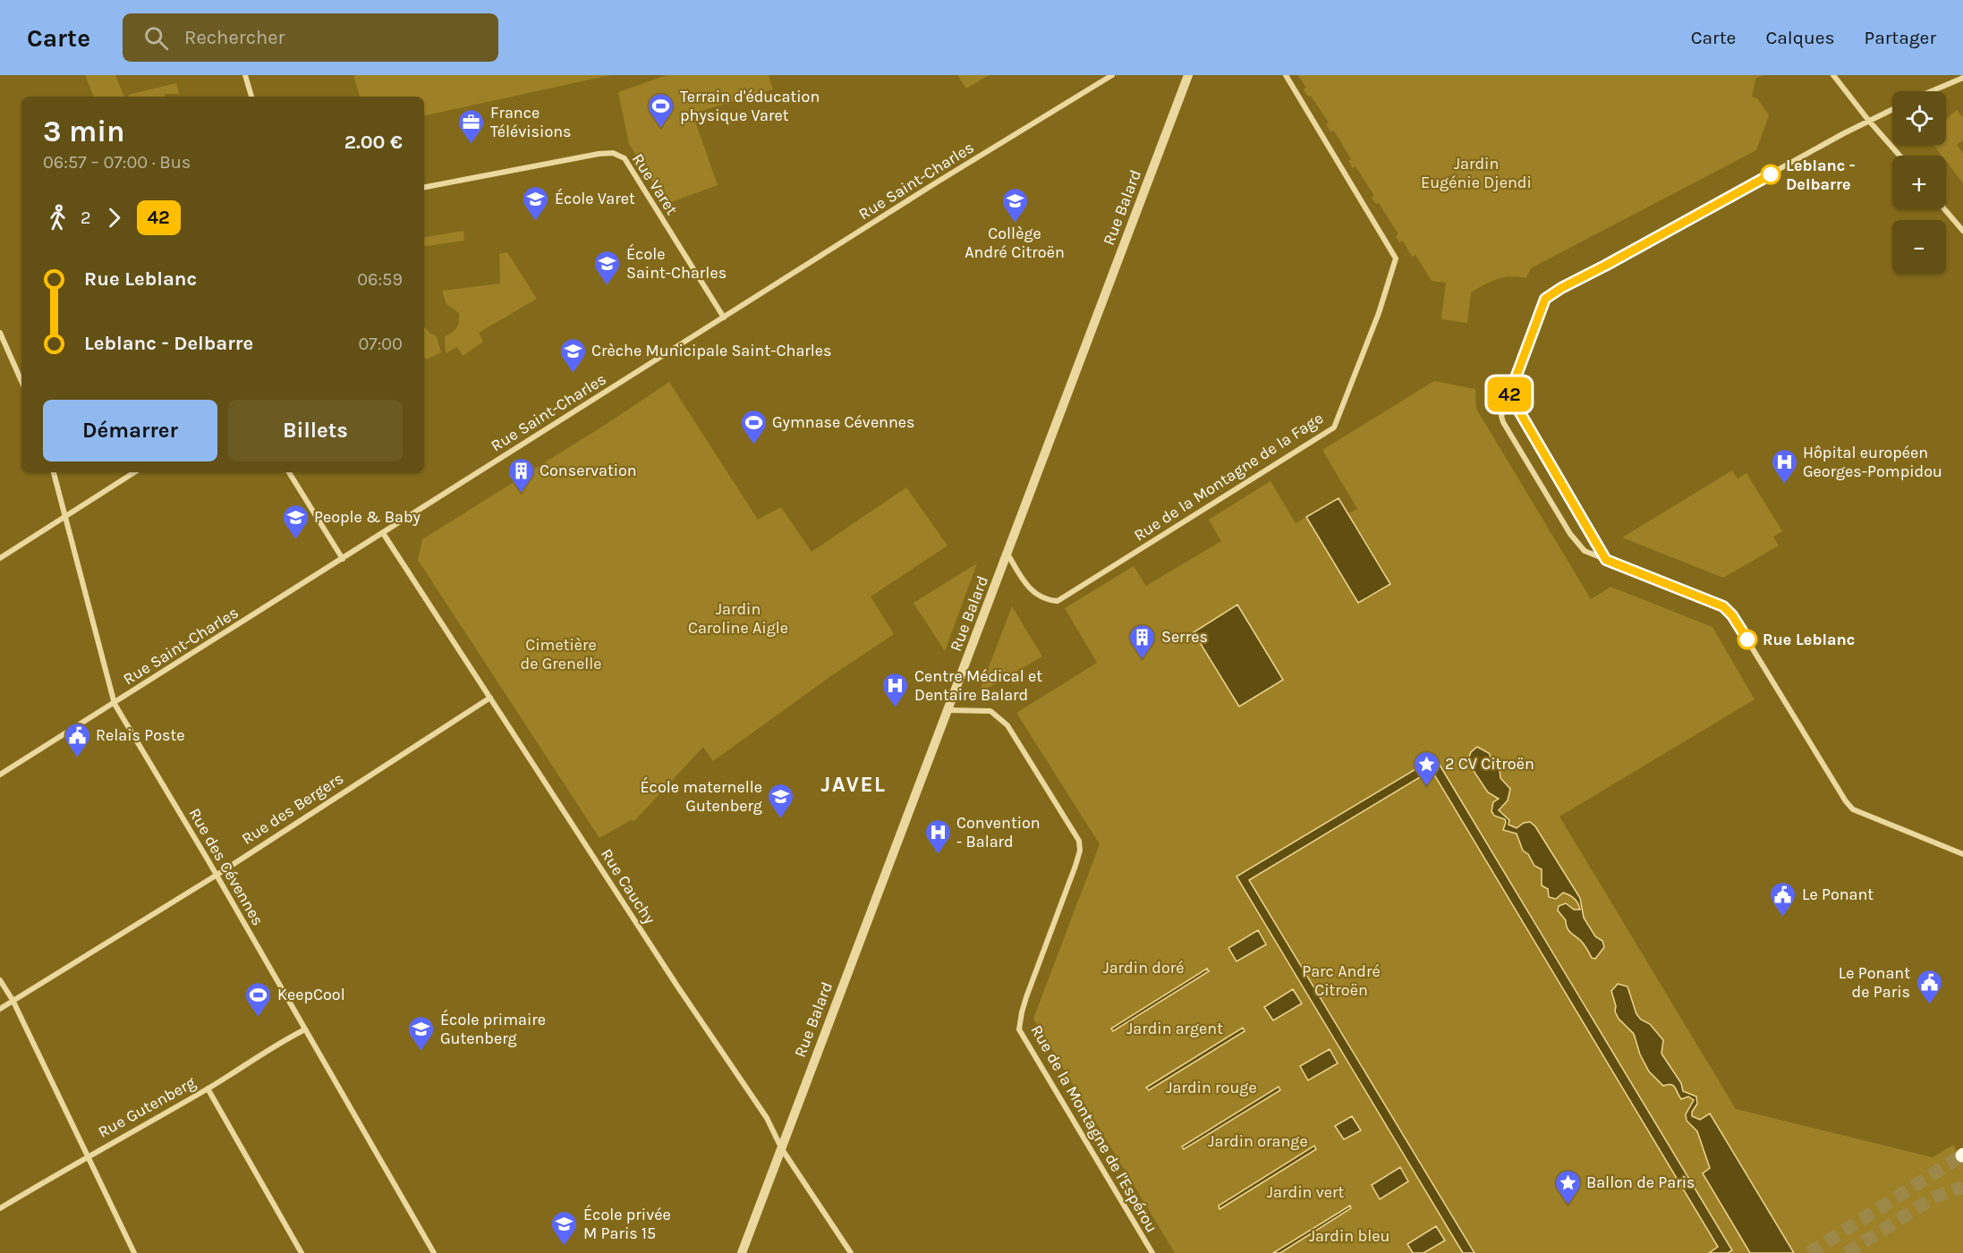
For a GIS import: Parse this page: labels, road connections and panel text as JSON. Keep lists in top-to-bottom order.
{
  "streets": {
    "street": [
      "Rue Saint-Charles",
      "Rue Varet",
      "Rue Balard",
      "Rue de la Montagne de la Fage",
      "Rue des Bergers",
      "Rue des Cévennes",
      "Rue Cauchy",
      "Rue Gutenberg",
      "Rue de la Montagne de l'Espérou"
    ]
  },
  "crossings": [
    ["Rue Saint-Charles", "Rue Varet"],
    ["Rue Saint-Charles", "Rue des Cévennes"],
    ["Rue Saint-Charles", "Rue Cauchy"],
    ["Rue Balard", "Rue de la Montagne de la Fage"],
    ["Rue Balard", "Rue Cauchy"],
    ["Rue Balard", "Rue de la Montagne de l'Espérou"],
    ["Rue des Bergers", "Rue des Cévennes"],
    ["Rue des Bergers", "Rue Cauchy"],
    ["Rue des Cévennes", "Rue Gutenberg"]
  ],
  "districts": ["JAVEL"],
  "parks": [
    "Jardin Eugénie Djendi",
    "Jardin Caroline Aigle",
    "Cimetière de Grenelle",
    "Jardin doré",
    "Parc André Citroën",
    "Jardin argent",
    "Jardin rouge",
    "Jardin orange",
    "Jardin vert",
    "Jardin bleu"
  ],
  "places": {
    "sports": ["Terrain d'éducation physique Varet", "Gymnase Cévennes", "KeepCool"],
    "office": ["France Télévisions"],
    "other": ["Leblanc - Delbarre", "Rue Leblanc"],
    "school or university": [
      "École Varet",
      "Collège André Citroën",
      "École Saint-Charles",
      "Crèche Municipale Saint-Charles",
      "People & Baby",
      "École maternelle Gutenberg",
      "École primaire Gutenberg",
      "École privée M Paris 15"
    ],
    "hospital": ["Hôpital européen Georges-Pompidou", "Centre Médical et Dentaire Balard", "Convention - Balard"],
    "building": ["Conservation", "Serres"],
    "public building": ["Relais Poste", "Le Ponant", "Le Ponant de Paris"],
    "place": ["2 CV Citroën", "Ballon de Paris"]
  },
  "lines": ["bus line 42"],
  "page": {
    "header": "Carte",
    "search": "Rechercher",
    "nav": ["Carte", "Calques", "Partager"],
    "on_map": "42",
    "map_buttons": ["+", "−"],
    "heading": ["3 min", "06:57 – 07:00 · Bus", "2.00 €"],
    "legs": ["2", "42"],
    "list": [
      {
        "name": "Rue Leblanc",
        "value": "06:59"
      },
      {
        "name": "Leblanc - Delbarre",
        "value": "07:00"
      }
    ],
    "buttons": ["Démarrer", "Billets"]
  }
}
